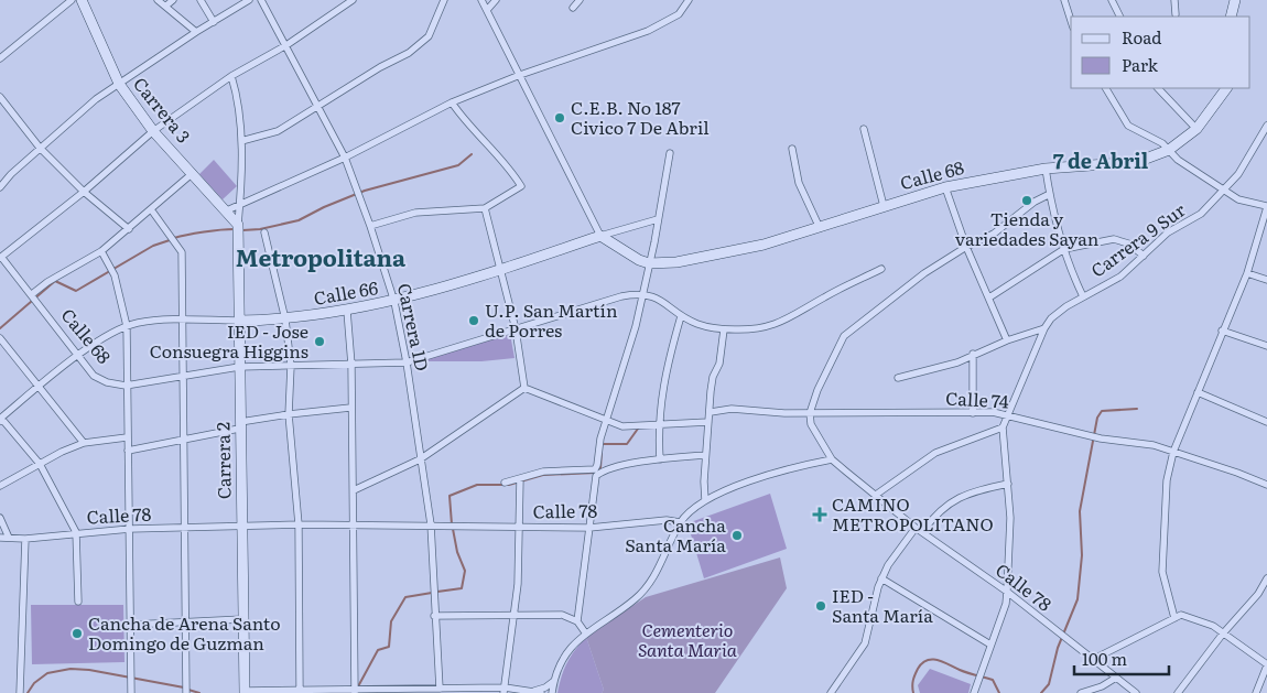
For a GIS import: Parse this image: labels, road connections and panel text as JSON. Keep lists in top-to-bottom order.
{
  "streets": {
    "street": [
      "Carrera 3",
      "Calle 68",
      "Carrera 9 Sur",
      "Calle 66",
      "Carrera 1D",
      "Calle 74",
      "Carrera 2",
      "Calle 78"
    ]
  },
  "crossings": [
    ["Carrera 3", "Carrera 2"],
    ["Calle 68", "Calle 66"],
    ["Calle 68", "Carrera 1D"],
    ["Calle 68", "Carrera 2"],
    ["Carrera 9 Sur", "Calle 74"],
    ["Calle 66", "Carrera 1D"],
    ["Calle 66", "Carrera 2"],
    ["Carrera 1D", "Calle 78"],
    ["Carrera 2", "Calle 78"]
  ],
  "districts": ["7 de Abril", "Metropolitana"],
  "parks": ["Cementerio Santa Maria"],
  "places": {
    "other": [
      "C.E.B. No 187 Civico 7 De Abril",
      "Tienda y variedades Sayan",
      "U.P. San Martín de Porres",
      "IED - Jose Consuegra Higgins",
      "Cancha Santa María",
      "IED - Santa María",
      "Cancha de Arena Santo Domingo de Guzman"
    ],
    "health": ["CAMINO METROPOLITANO"]
  },
  "legend": ["Road", "Park"],
  "scale_bar": "100 m"
}
